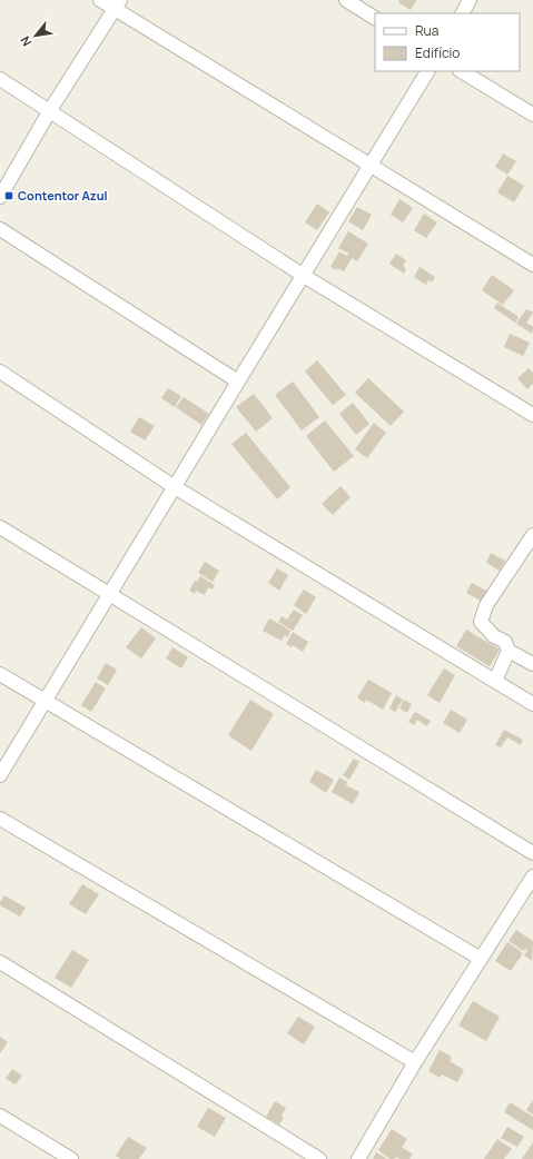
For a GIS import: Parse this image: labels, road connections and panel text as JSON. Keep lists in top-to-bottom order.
{
  "places": {
    "transit": ["Contentor Azul"]
  },
  "legend": ["Rua", "Edifício"],
  "north": "bottom left"
}
